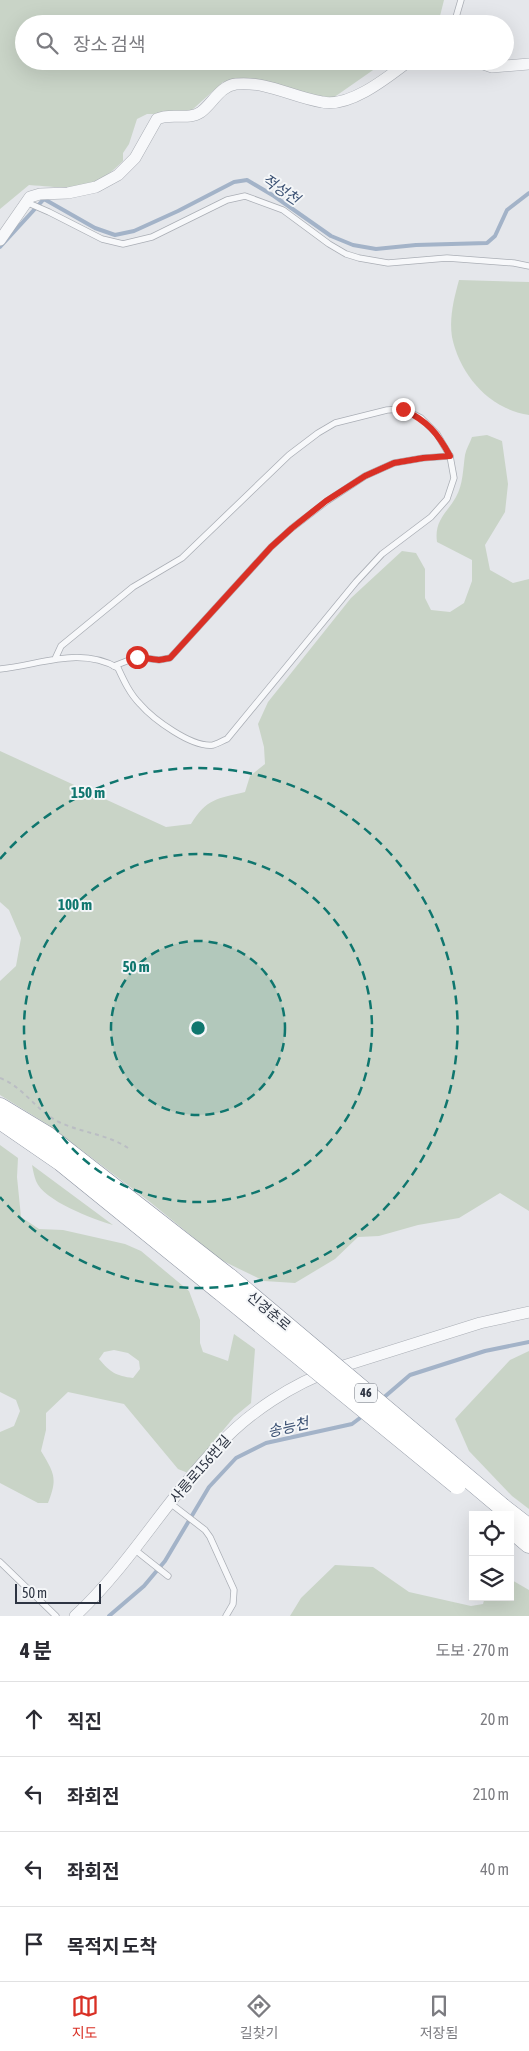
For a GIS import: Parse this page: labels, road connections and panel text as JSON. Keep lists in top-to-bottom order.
{
  "streets": {
    "highway": ["신경춘로", "46"],
    "street": ["사릉로156번길"]
  },
  "water": ["적성천", "송능천"],
  "scale_bar": "50 m",
  "page": {
    "search": "장소 검색",
    "scale": "50 m",
    "heading": ["4 분", "도보 · 270 m"],
    "list": [
      ["직진", "20 m"],
      ["좌회전", "210 m"],
      ["좌회전", "40 m"],
      "목적지 도착"
    ],
    "nav": ["지도", "길찾기", "저장됨"]
  },
  "rings": ["150 m", "100 m", "50 m"]
}
